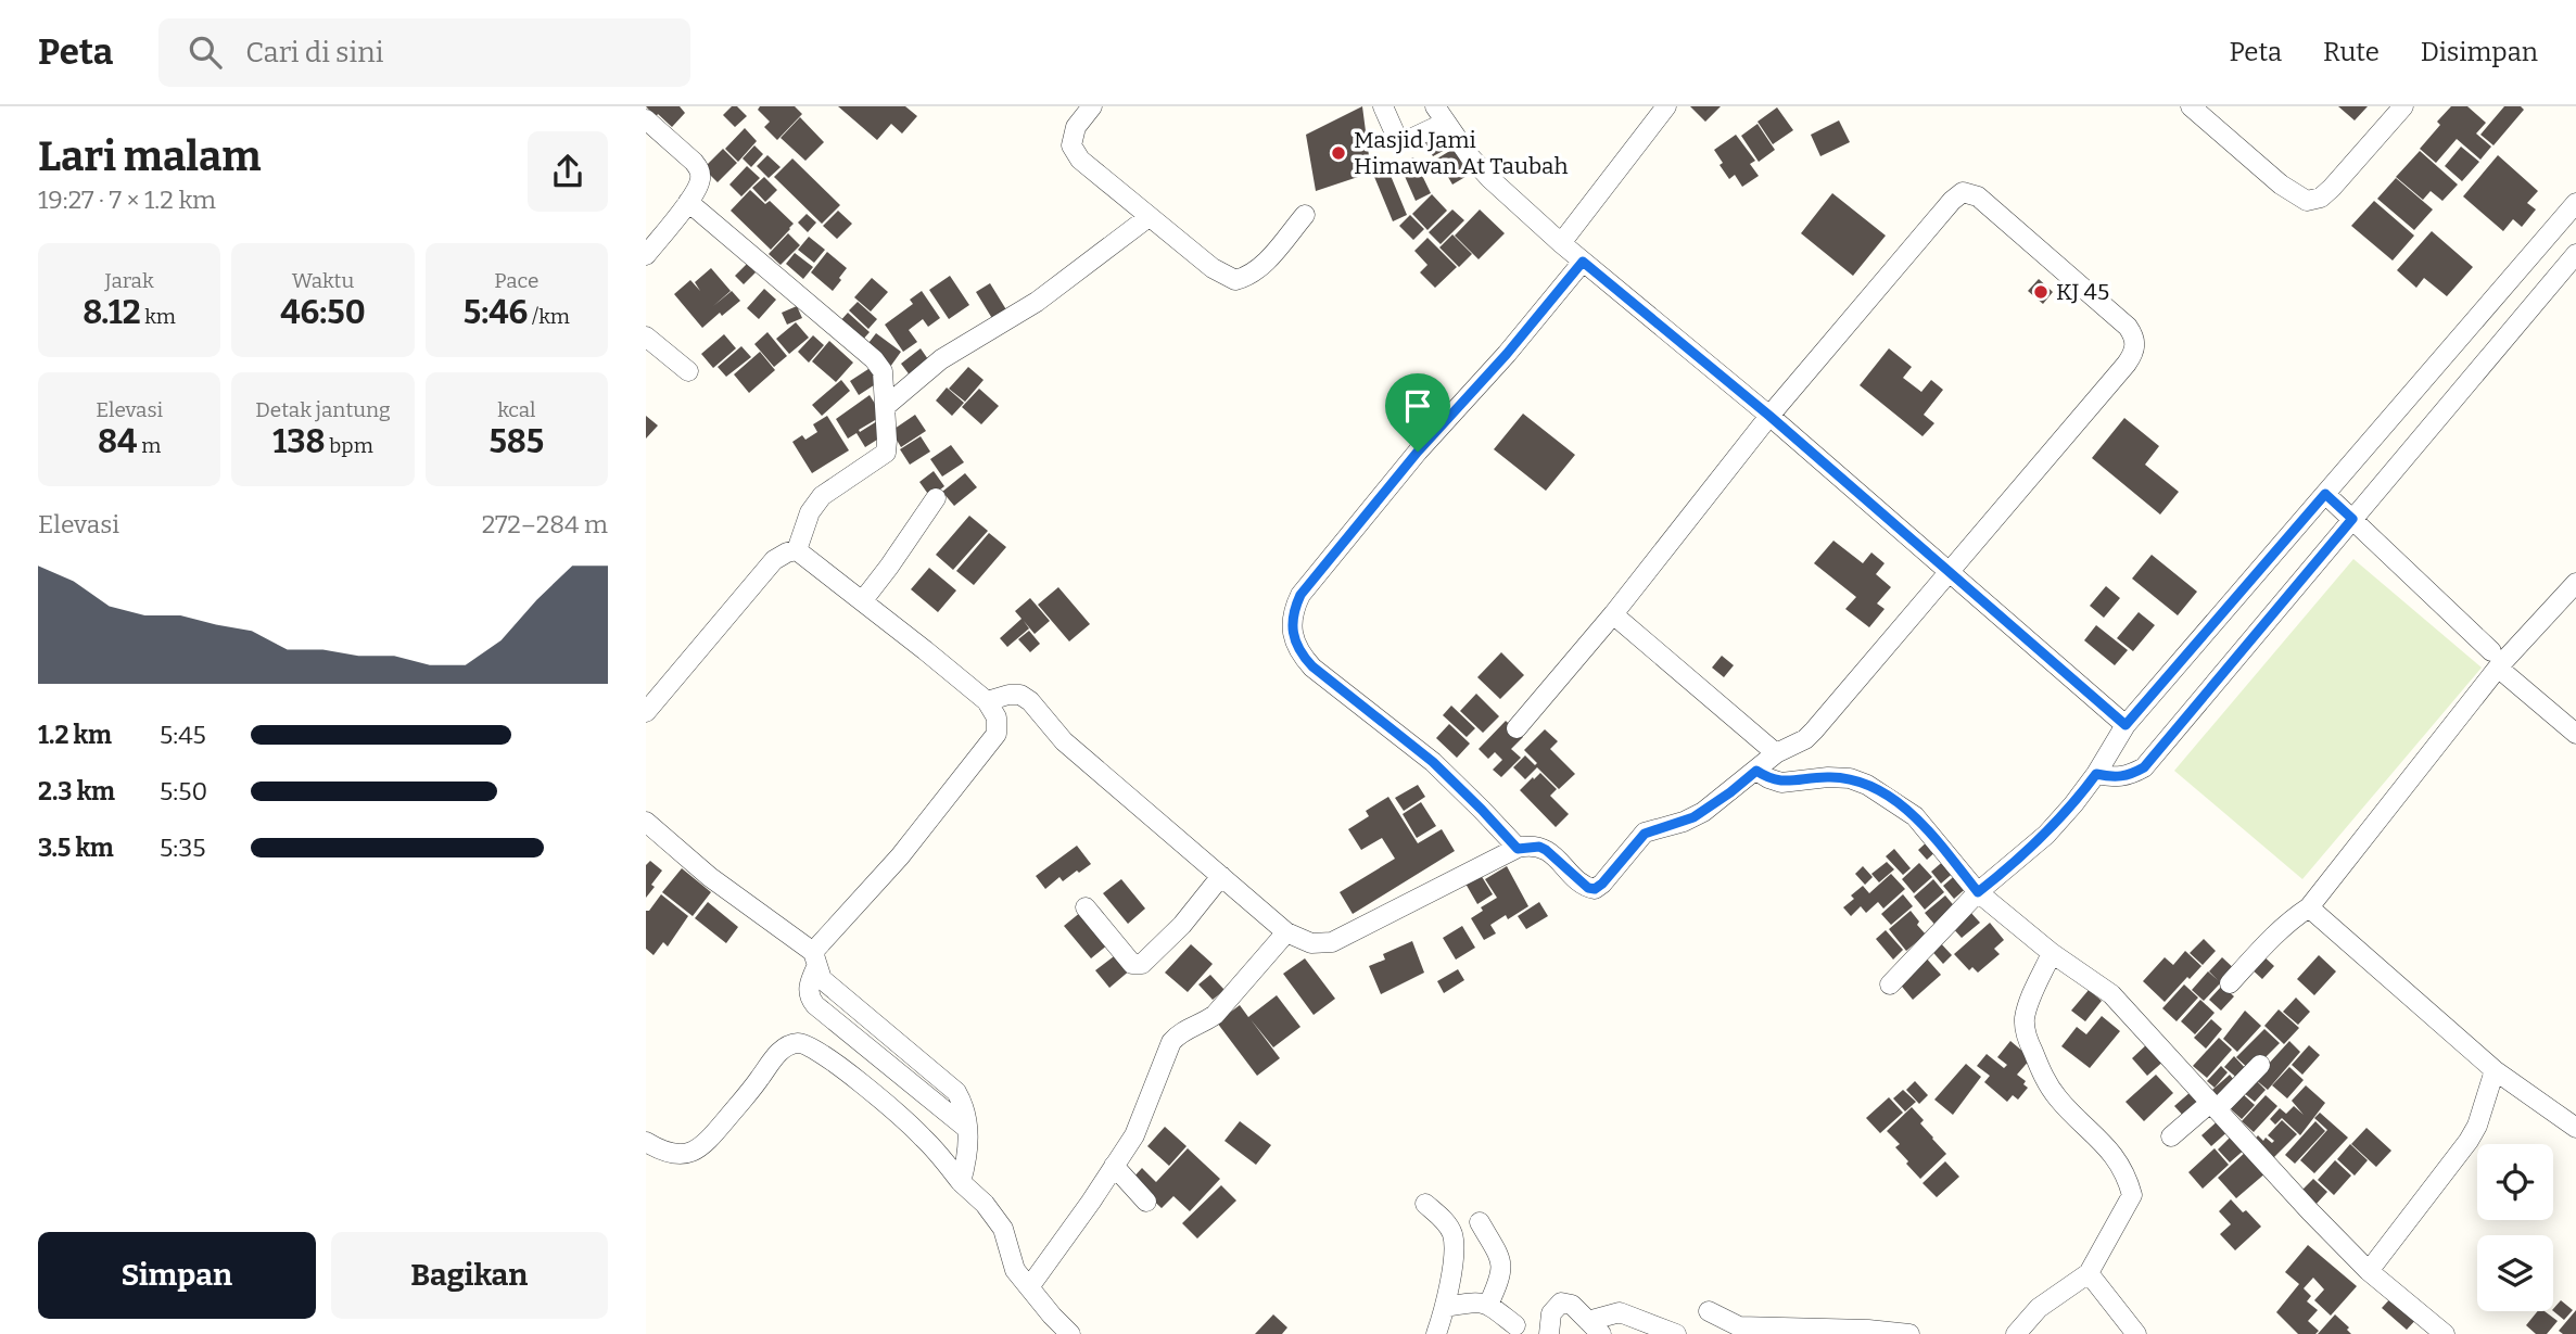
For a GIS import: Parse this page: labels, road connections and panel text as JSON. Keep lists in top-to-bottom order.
{
  "places": ["Masjid Jami Himawan At Taubah", "KJ 45"],
  "page": {
    "header": "Peta",
    "search": "Cari di sini",
    "nav": ["Peta", "Rute", "Disimpan"],
    "heading": ["Lari malam", "19:27 · 7 × 1.2 km"],
    "stats": [
      ["Jarak", "8.12 km"],
      ["Waktu", "46:50"],
      ["Pace", "5:46 /km"],
      ["Elevasi", "84 m"],
      ["Detak jantung", "138 bpm"],
      ["kcal", "585"]
    ],
    "chart": ["Elevasi", "272–284 m"],
    "list": [
      {
        "name": "1.2 km",
        "note": "5:45"
      },
      {
        "name": "2.3 km",
        "note": "5:50"
      },
      {
        "name": "3.5 km",
        "note": "5:35"
      }
    ],
    "buttons": ["Simpan", "Bagikan"]
  }
}
